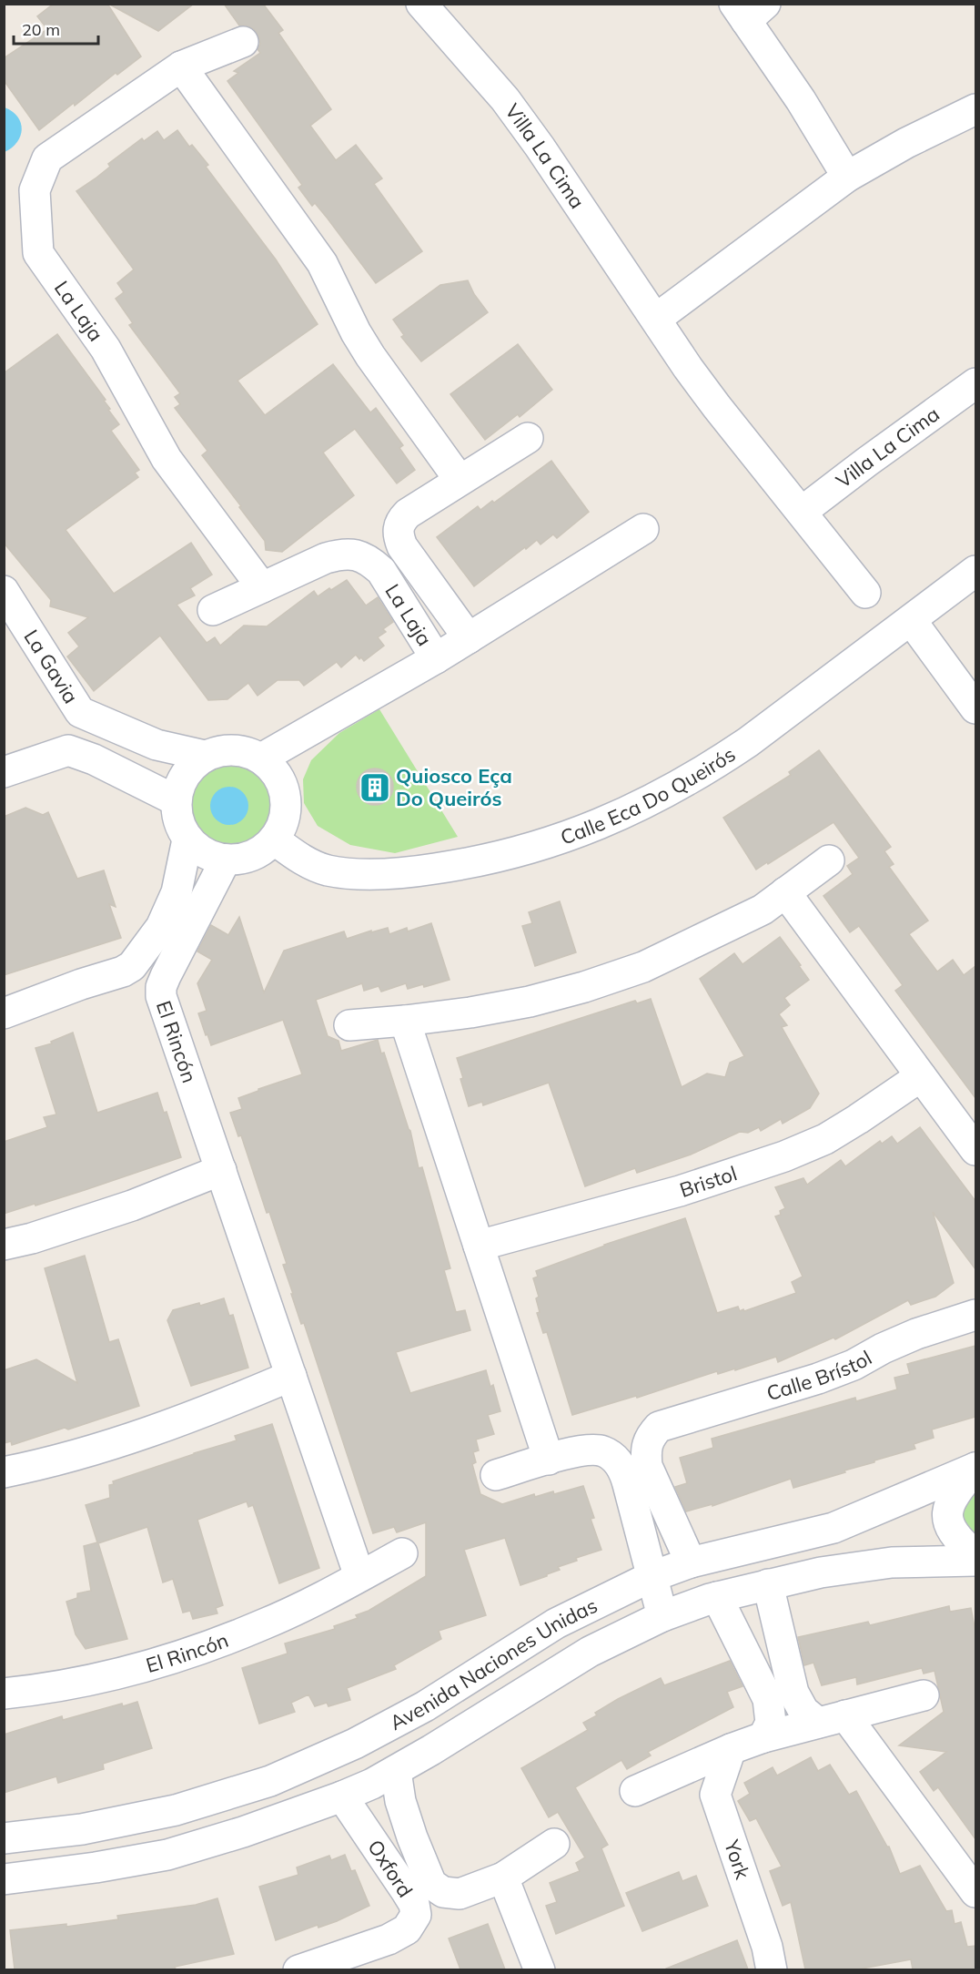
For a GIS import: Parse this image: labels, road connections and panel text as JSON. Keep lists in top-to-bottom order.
{
  "streets": {
    "street": [
      "Villa La Cima",
      "La Laja",
      "La Gavia",
      "Calle Eca Do Queirós",
      "El Rincón",
      "Bristol",
      "Calle Brístol",
      "Avenida Naciones Unidas",
      "York",
      "Oxford"
    ]
  },
  "crossings": [
    ["La Gavia", "Calle Eca Do Queirós"],
    ["La Gavia", "El Rincón"],
    ["Calle Eca Do Queirós", "El Rincón"],
    ["Calle Brístol", "Avenida Naciones Unidas"],
    ["Avenida Naciones Unidas", "Oxford"]
  ],
  "places": {
    "building": ["Quiosco Eça Do Queirós"]
  },
  "scale_bar": "20 m"
}
